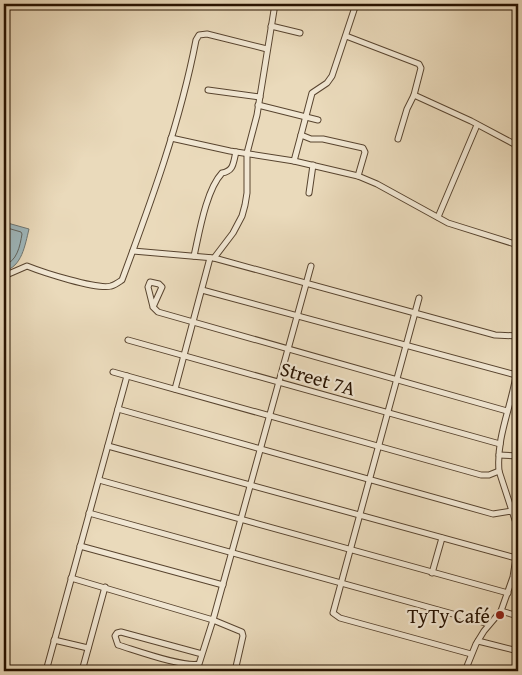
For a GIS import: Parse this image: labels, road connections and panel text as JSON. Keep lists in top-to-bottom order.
{
  "streets": {
    "street": ["Street 7A"]
  },
  "places": ["TyTy Café"]
}
